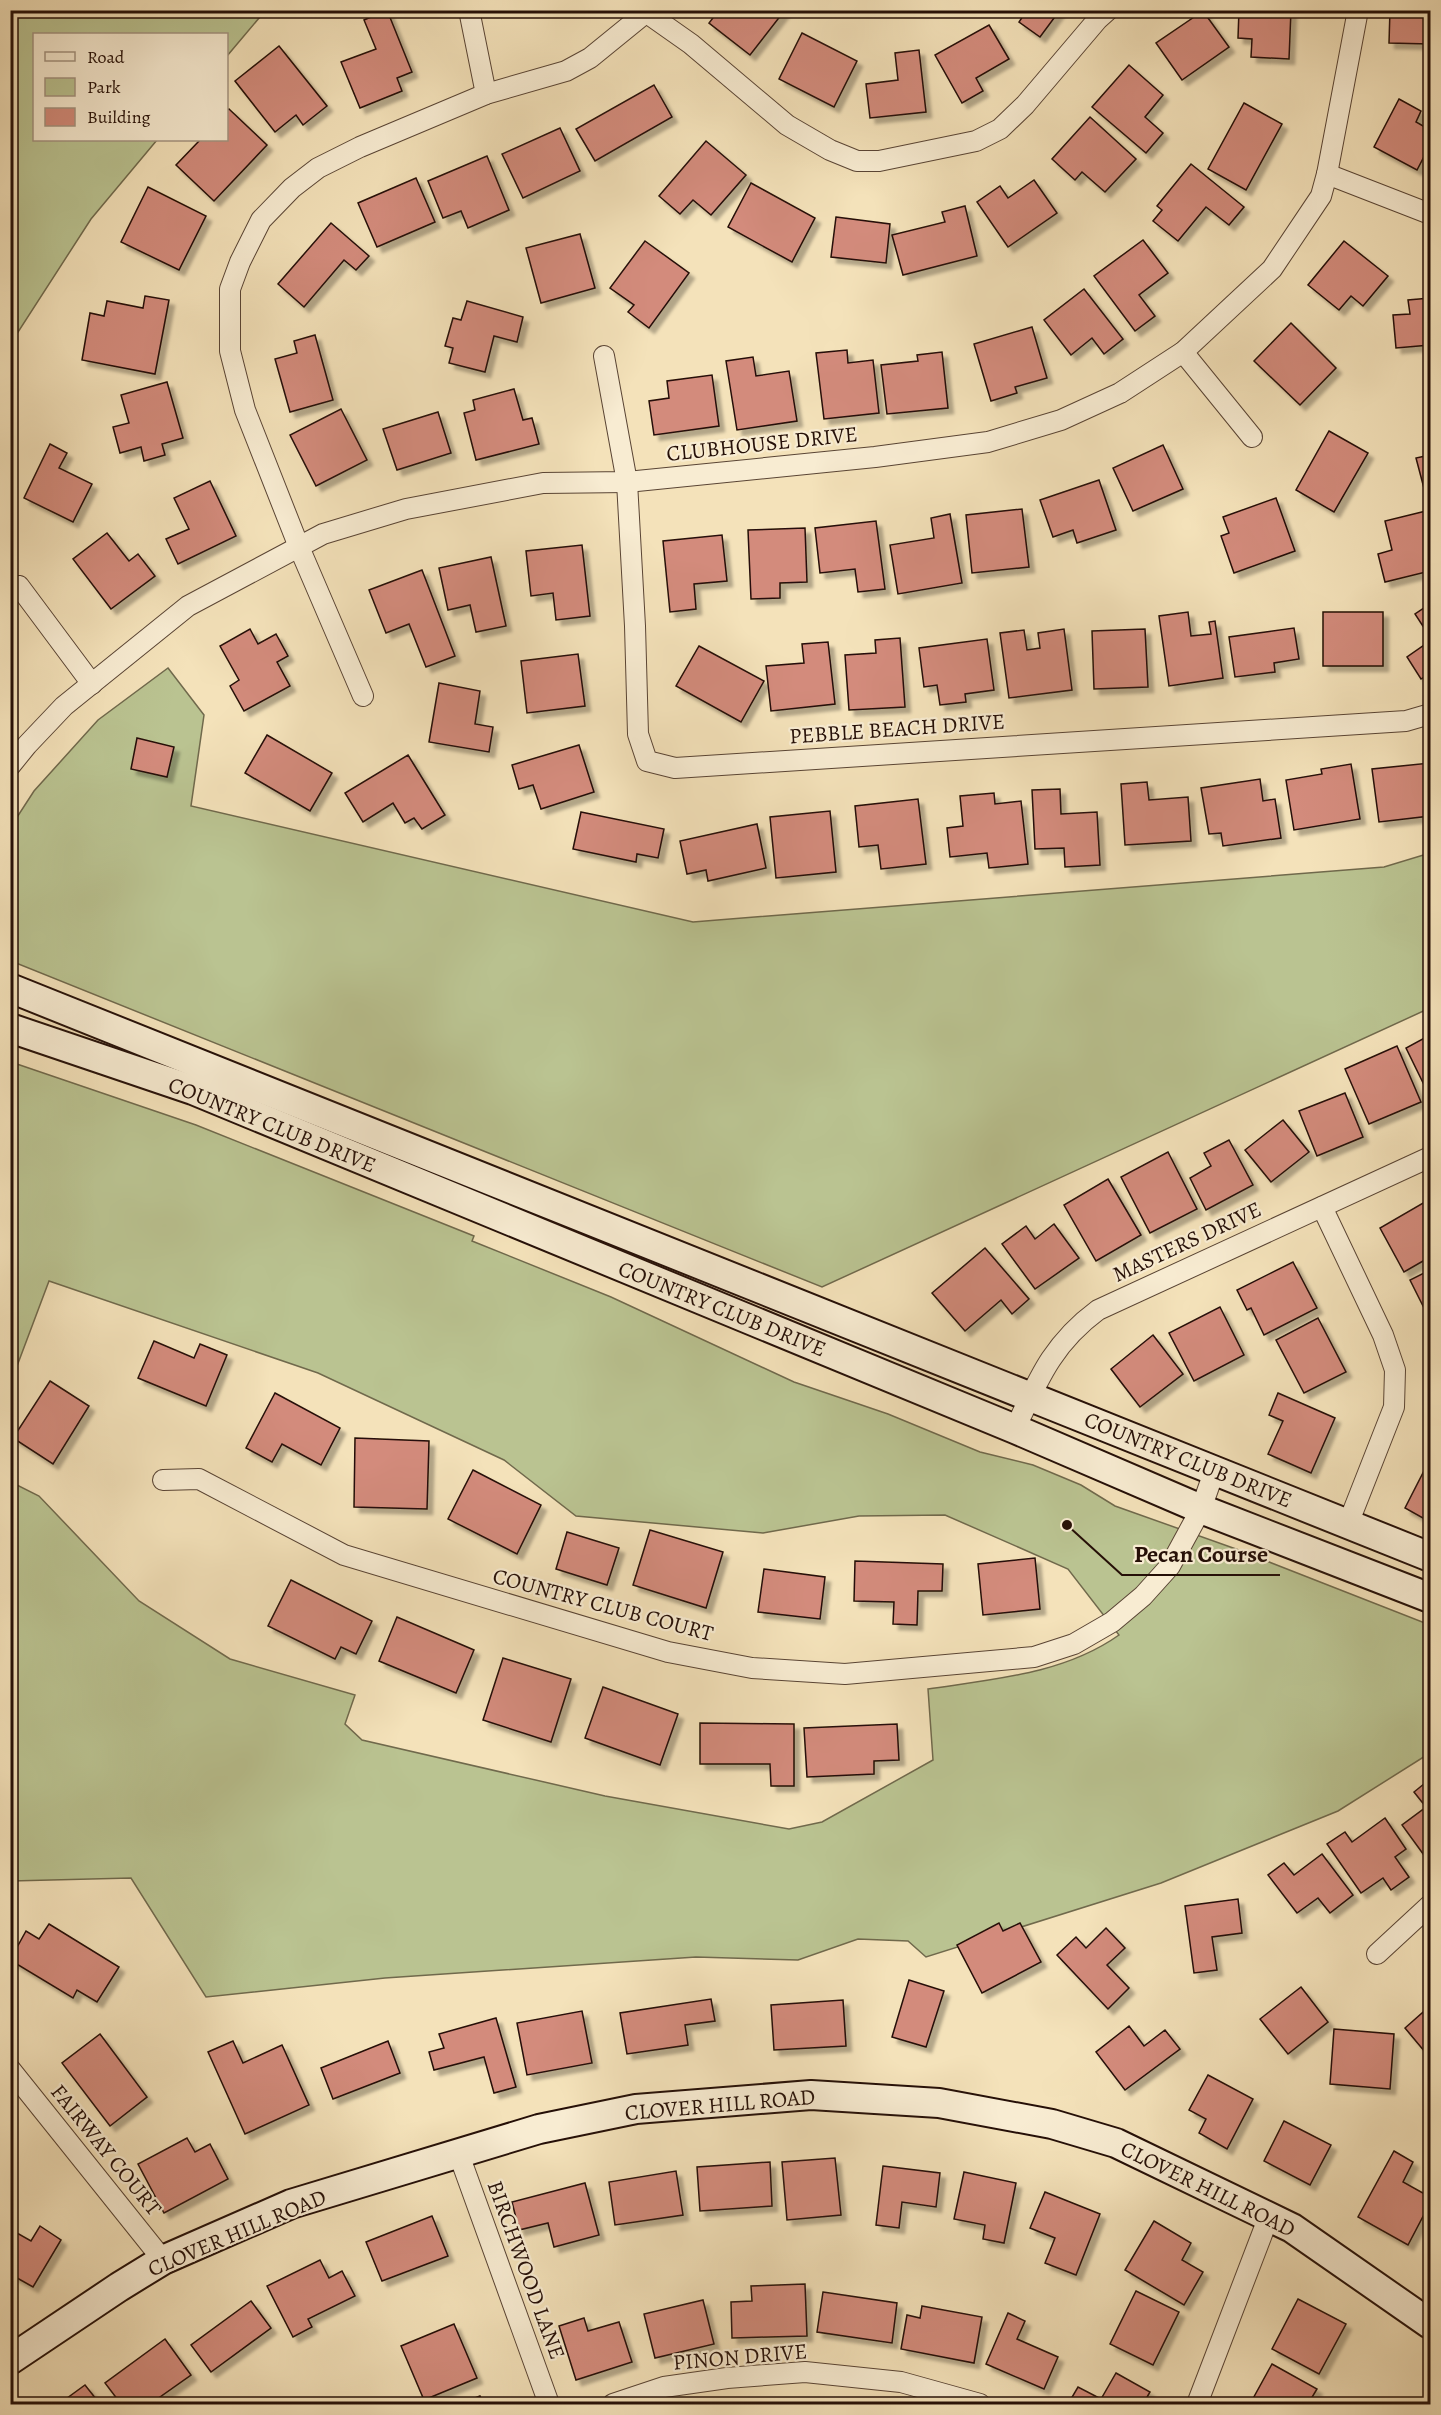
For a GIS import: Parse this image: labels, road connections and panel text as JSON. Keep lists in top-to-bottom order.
{
  "streets": {
    "main road": ["COUNTRY CLUB DRIVE", "CLOVER HILL ROAD"],
    "street": [
      "CLUBHOUSE DRIVE",
      "PEBBLE BEACH DRIVE",
      "MASTERS DRIVE",
      "COUNTRY CLUB COURT",
      "FAIRWAY COURT",
      "BIRCHWOOD LANE",
      "PINON DRIVE"
    ]
  },
  "crossings": [
    ["CLUBHOUSE DRIVE", "PEBBLE BEACH DRIVE"],
    ["COUNTRY CLUB DRIVE", "MASTERS DRIVE"],
    ["COUNTRY CLUB DRIVE", "COUNTRY CLUB COURT"],
    ["CLOVER HILL ROAD", "FAIRWAY COURT"],
    ["CLOVER HILL ROAD", "BIRCHWOOD LANE"]
  ],
  "places": ["Pecan Course"],
  "legend": ["Road", "Park", "Building"]
}
